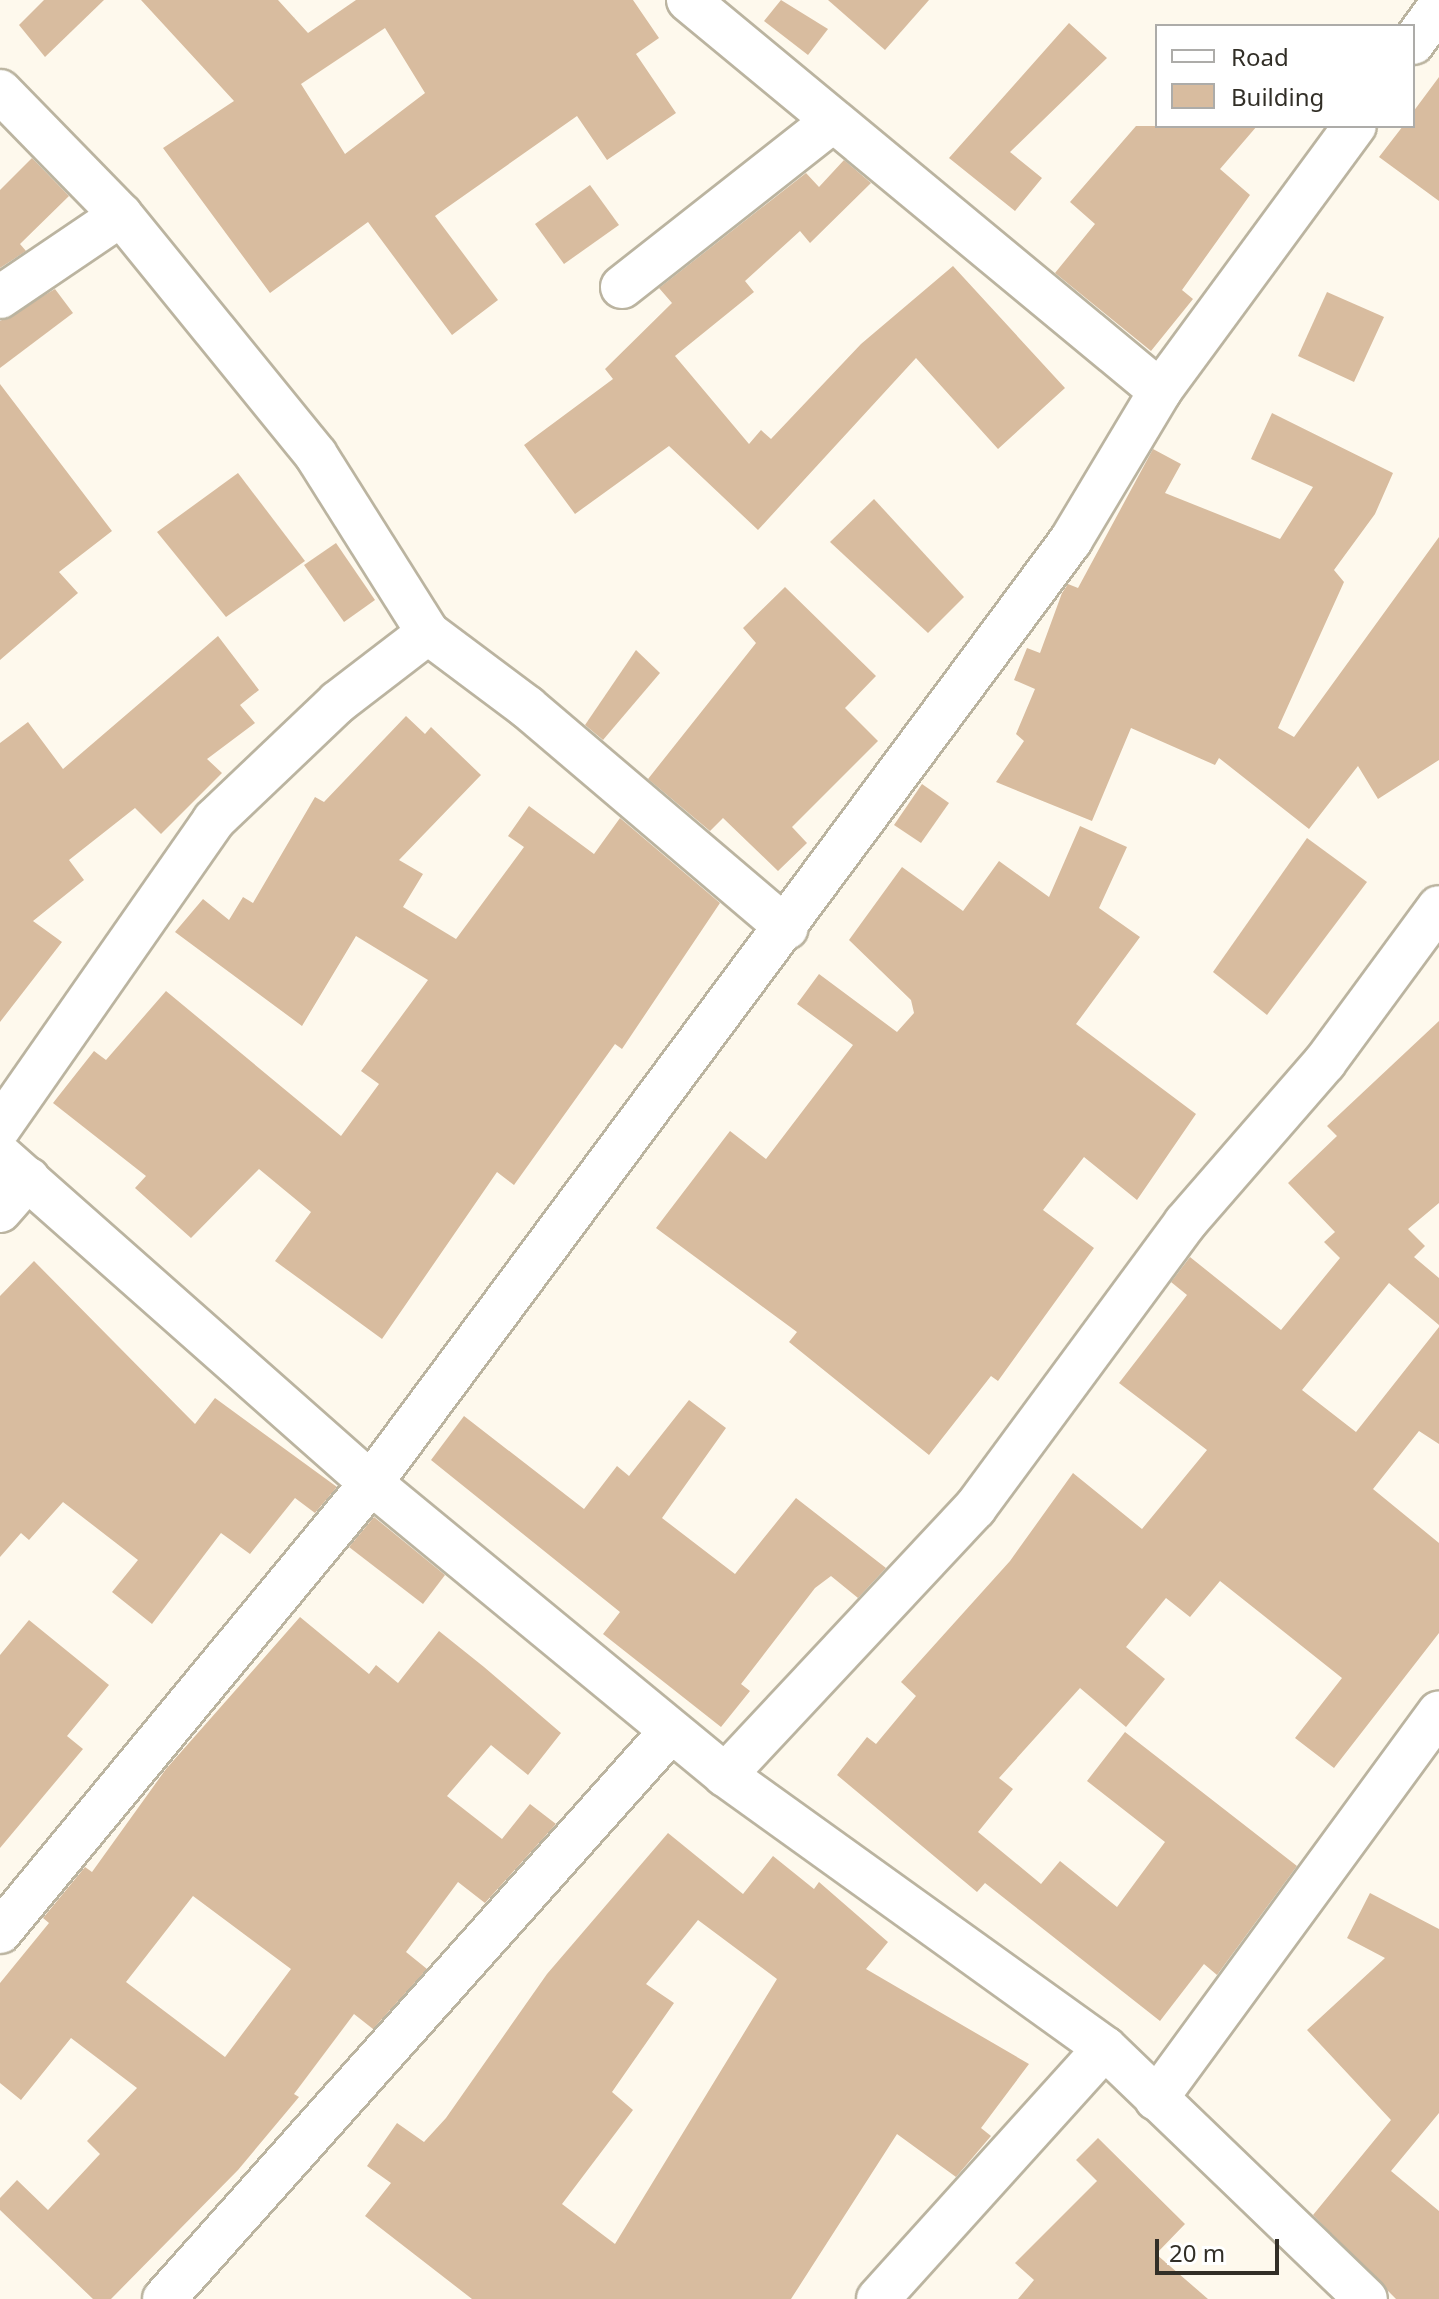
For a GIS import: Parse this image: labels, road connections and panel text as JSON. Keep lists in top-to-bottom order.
{
  "legend": ["Road", "Building"],
  "scale_bar": "20 m"
}
